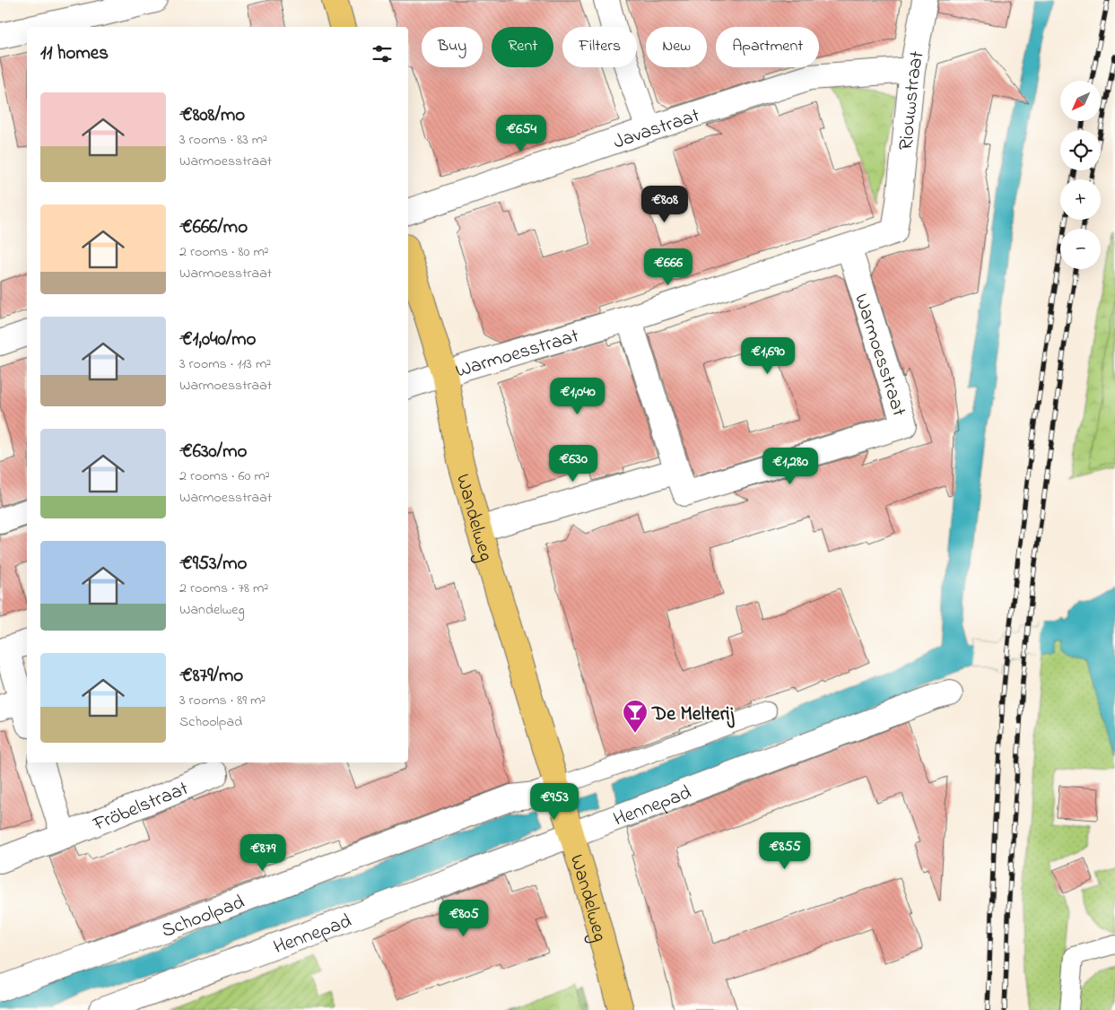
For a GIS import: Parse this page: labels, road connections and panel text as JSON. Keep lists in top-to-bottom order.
{
  "streets": {
    "main road": ["Wandelweg"],
    "street": [
      "Riouwstraat",
      "Javastraat",
      "Warmoesstraat",
      "Fröbelstraat",
      "Hennepad",
      "Schoolpad"
    ]
  },
  "crossings": [
    ["Riouwstraat", "Javastraat"],
    ["Riouwstraat", "Warmoesstraat"],
    ["Warmoesstraat", "Wandelweg"],
    ["Wandelweg", "Hennepad"],
    ["Wandelweg", "Schoolpad"]
  ],
  "places": {
    "bar": ["De Melterij"]
  },
  "north": "bottom left",
  "page": {
    "chip": [
      "Buy",
      "Rent",
      "Filters",
      "New",
      "Apartment"
    ],
    "heading": "11 homes",
    "map_buttons": ["+", "−"],
    "list": [
      {
        "name": "€808/mo",
        "note": "3 rooms · 83 m² · Warmoesstraat"
      },
      {
        "name": "€666/mo",
        "note": "2 rooms · 80 m² · Warmoesstraat"
      },
      {
        "name": "€1,040/mo",
        "note": "3 rooms · 113 m² · Warmoesstraat"
      },
      {
        "name": "€630/mo",
        "note": "2 rooms · 60 m² · Warmoesstraat"
      },
      {
        "name": "€953/mo",
        "note": "2 rooms · 78 m² · Wandelweg"
      },
      {
        "name": "€879/mo",
        "note": "3 rooms · 89 m² · Schoolpad"
      }
    ],
    "price": [
      "€654",
      "€808",
      "€666",
      "€1,690",
      "€1,040",
      "€630",
      "€1,280",
      "€953",
      "€855",
      "€879",
      "€805"
    ]
  }
}
